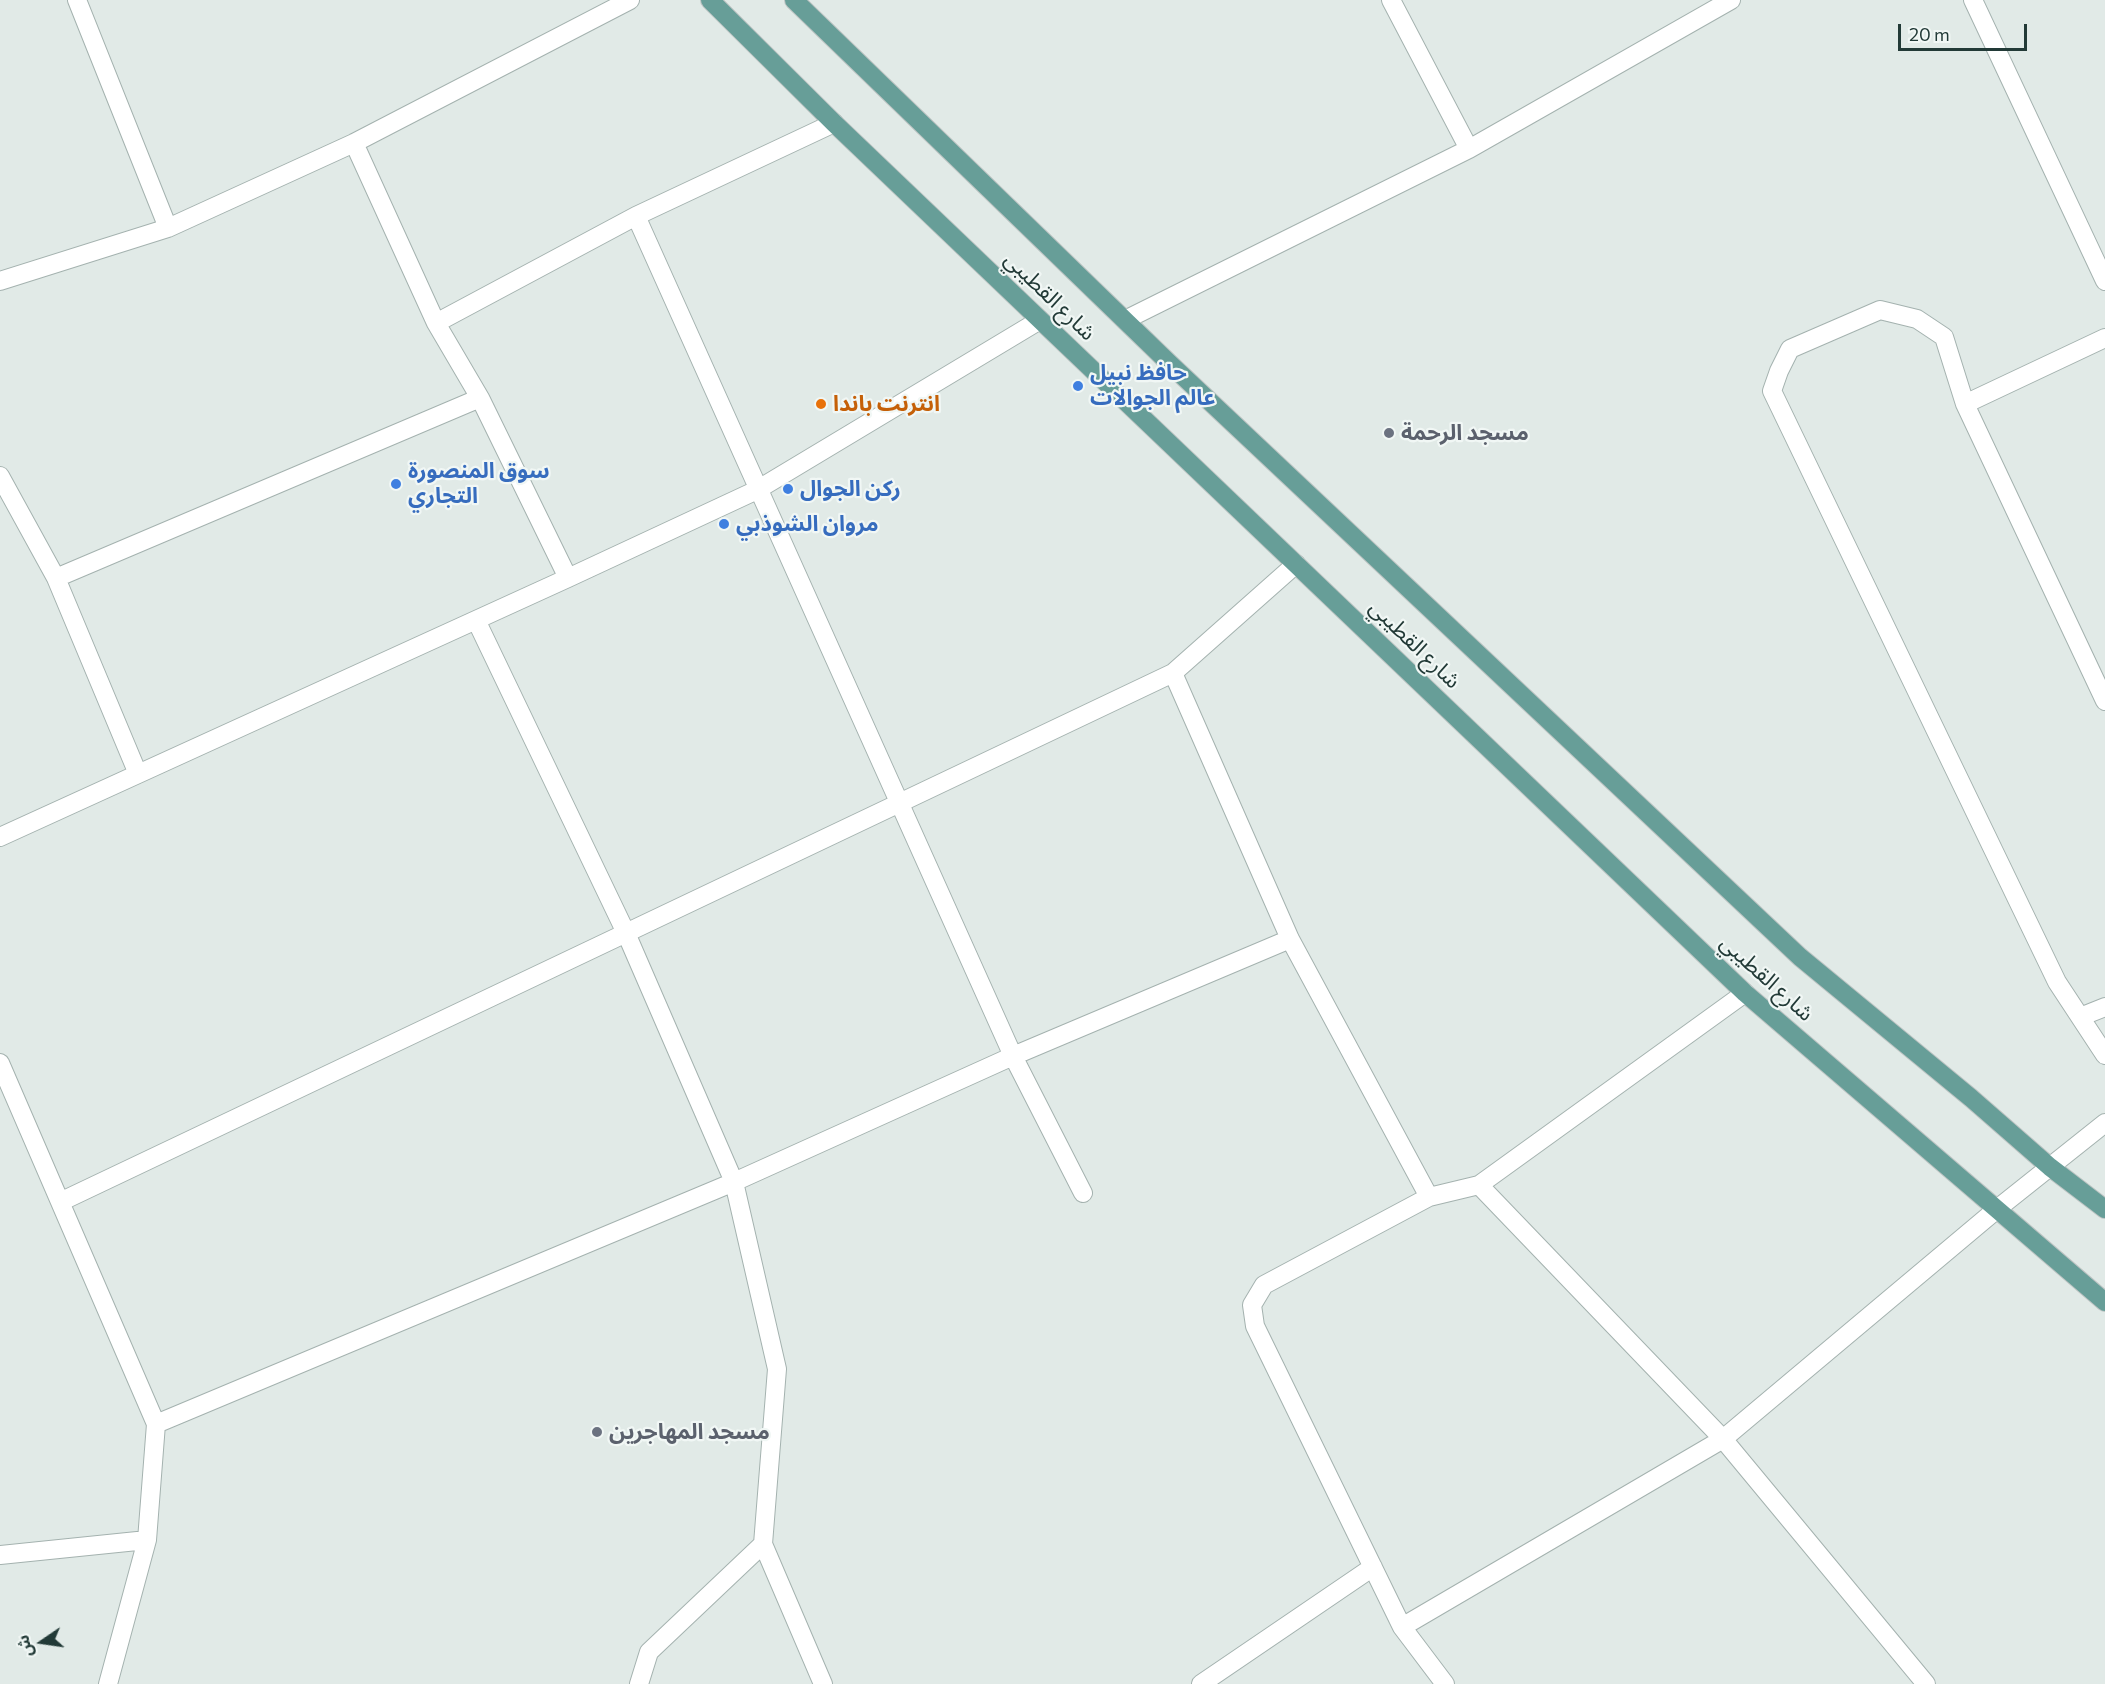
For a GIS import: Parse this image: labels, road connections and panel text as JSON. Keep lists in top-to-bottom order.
{
  "streets": {
    "main road": ["شارع القطيبي"]
  },
  "places": [
    "حافظ نبيل عالم الجوالات",
    "انترنت باندا",
    "مسجد الرحمة",
    "سوق المنصورة التجاري",
    "ركن الجوال",
    "مروان الشوذبي",
    "مسجد المهاجرين"
  ],
  "scale_bar": "20 m",
  "north": "left"
}
